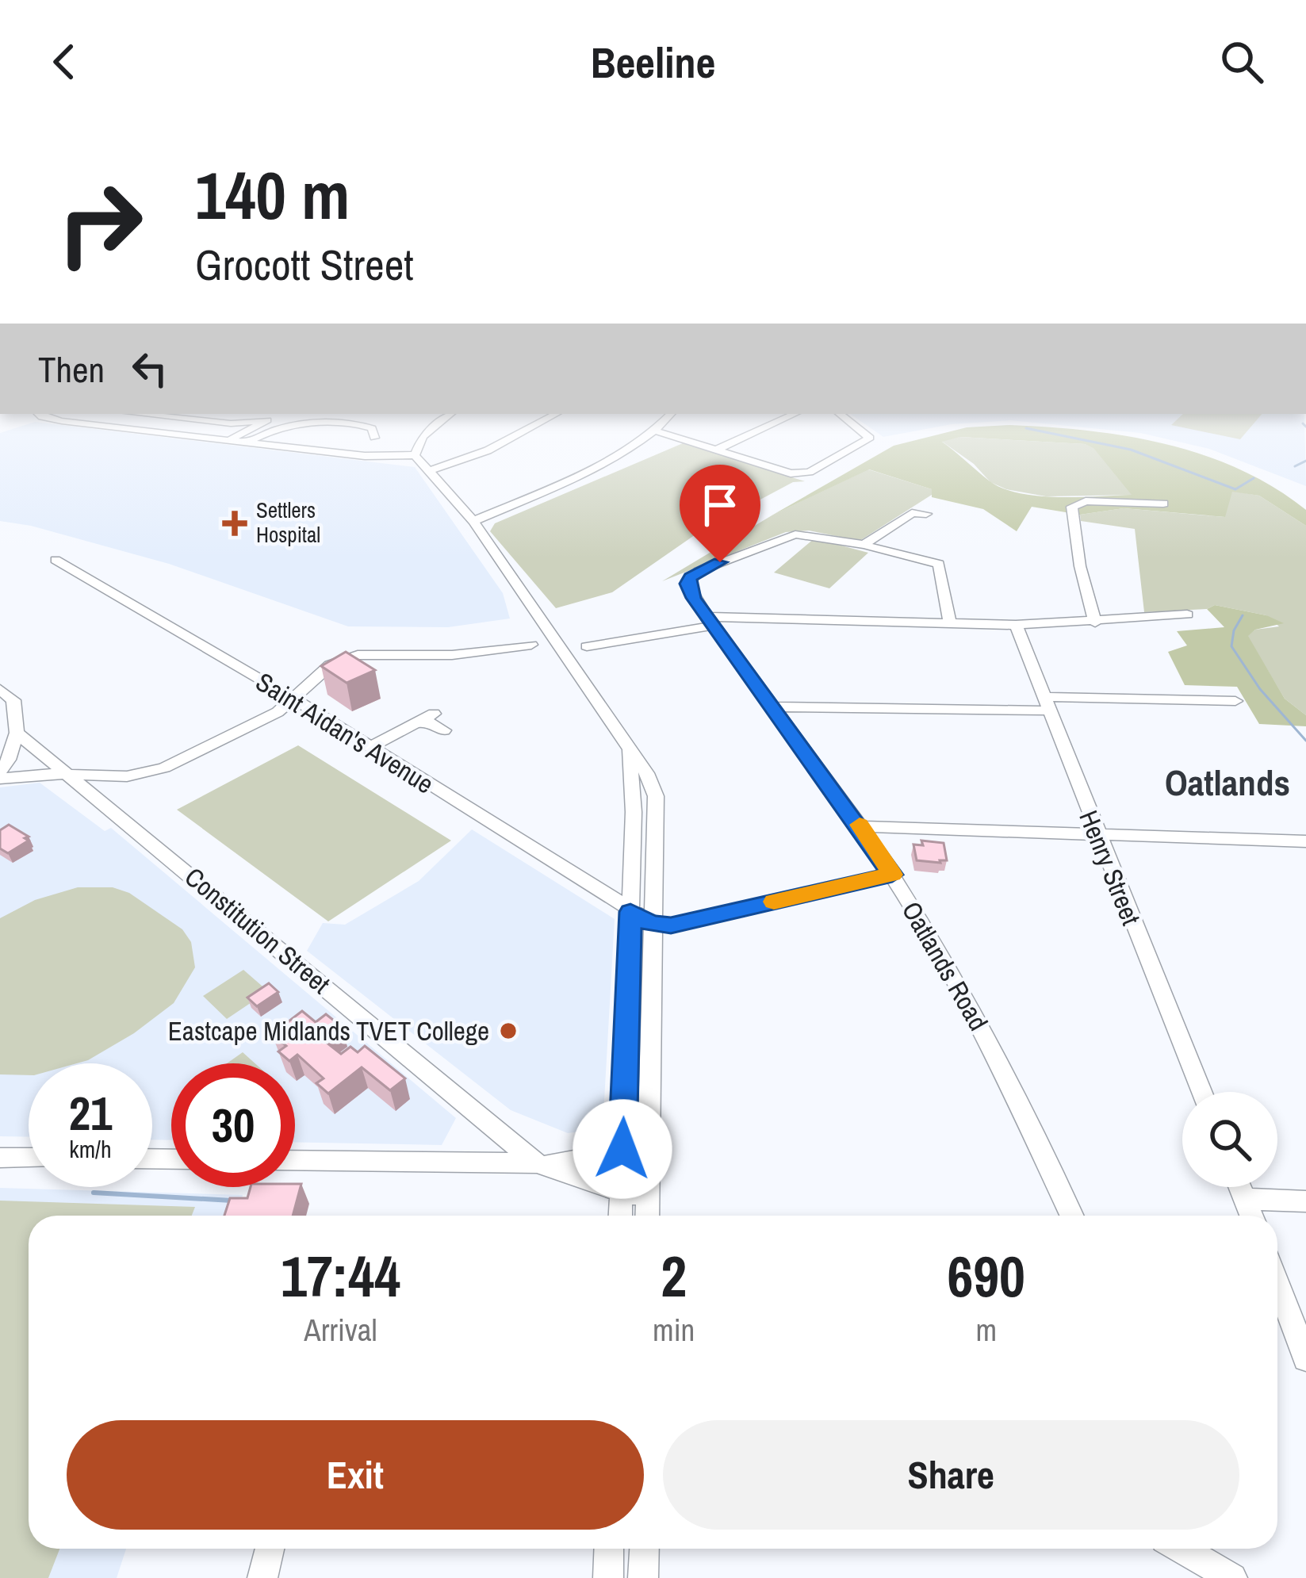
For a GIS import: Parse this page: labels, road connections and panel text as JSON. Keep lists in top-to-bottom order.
{
  "streets": {
    "street": [
      "Saint Aidan's Avenue",
      "Henry Street",
      "Constitution Street",
      "Oatlands Road"
    ]
  },
  "districts": ["Oatlands"],
  "places": {
    "health": ["Settlers Hospital"],
    "other": ["Eastcape Midlands TVET College"]
  },
  "page": {
    "header": "Beeline",
    "turn": ["140 m", "Grocott Street"],
    "then": "Then",
    "speed": "21 km/h",
    "limit": "30",
    "eta": [
      "17:44",
      "Arrival",
      "2",
      "min",
      "690",
      "m"
    ],
    "buttons": ["Exit", "Share"]
  }
}
